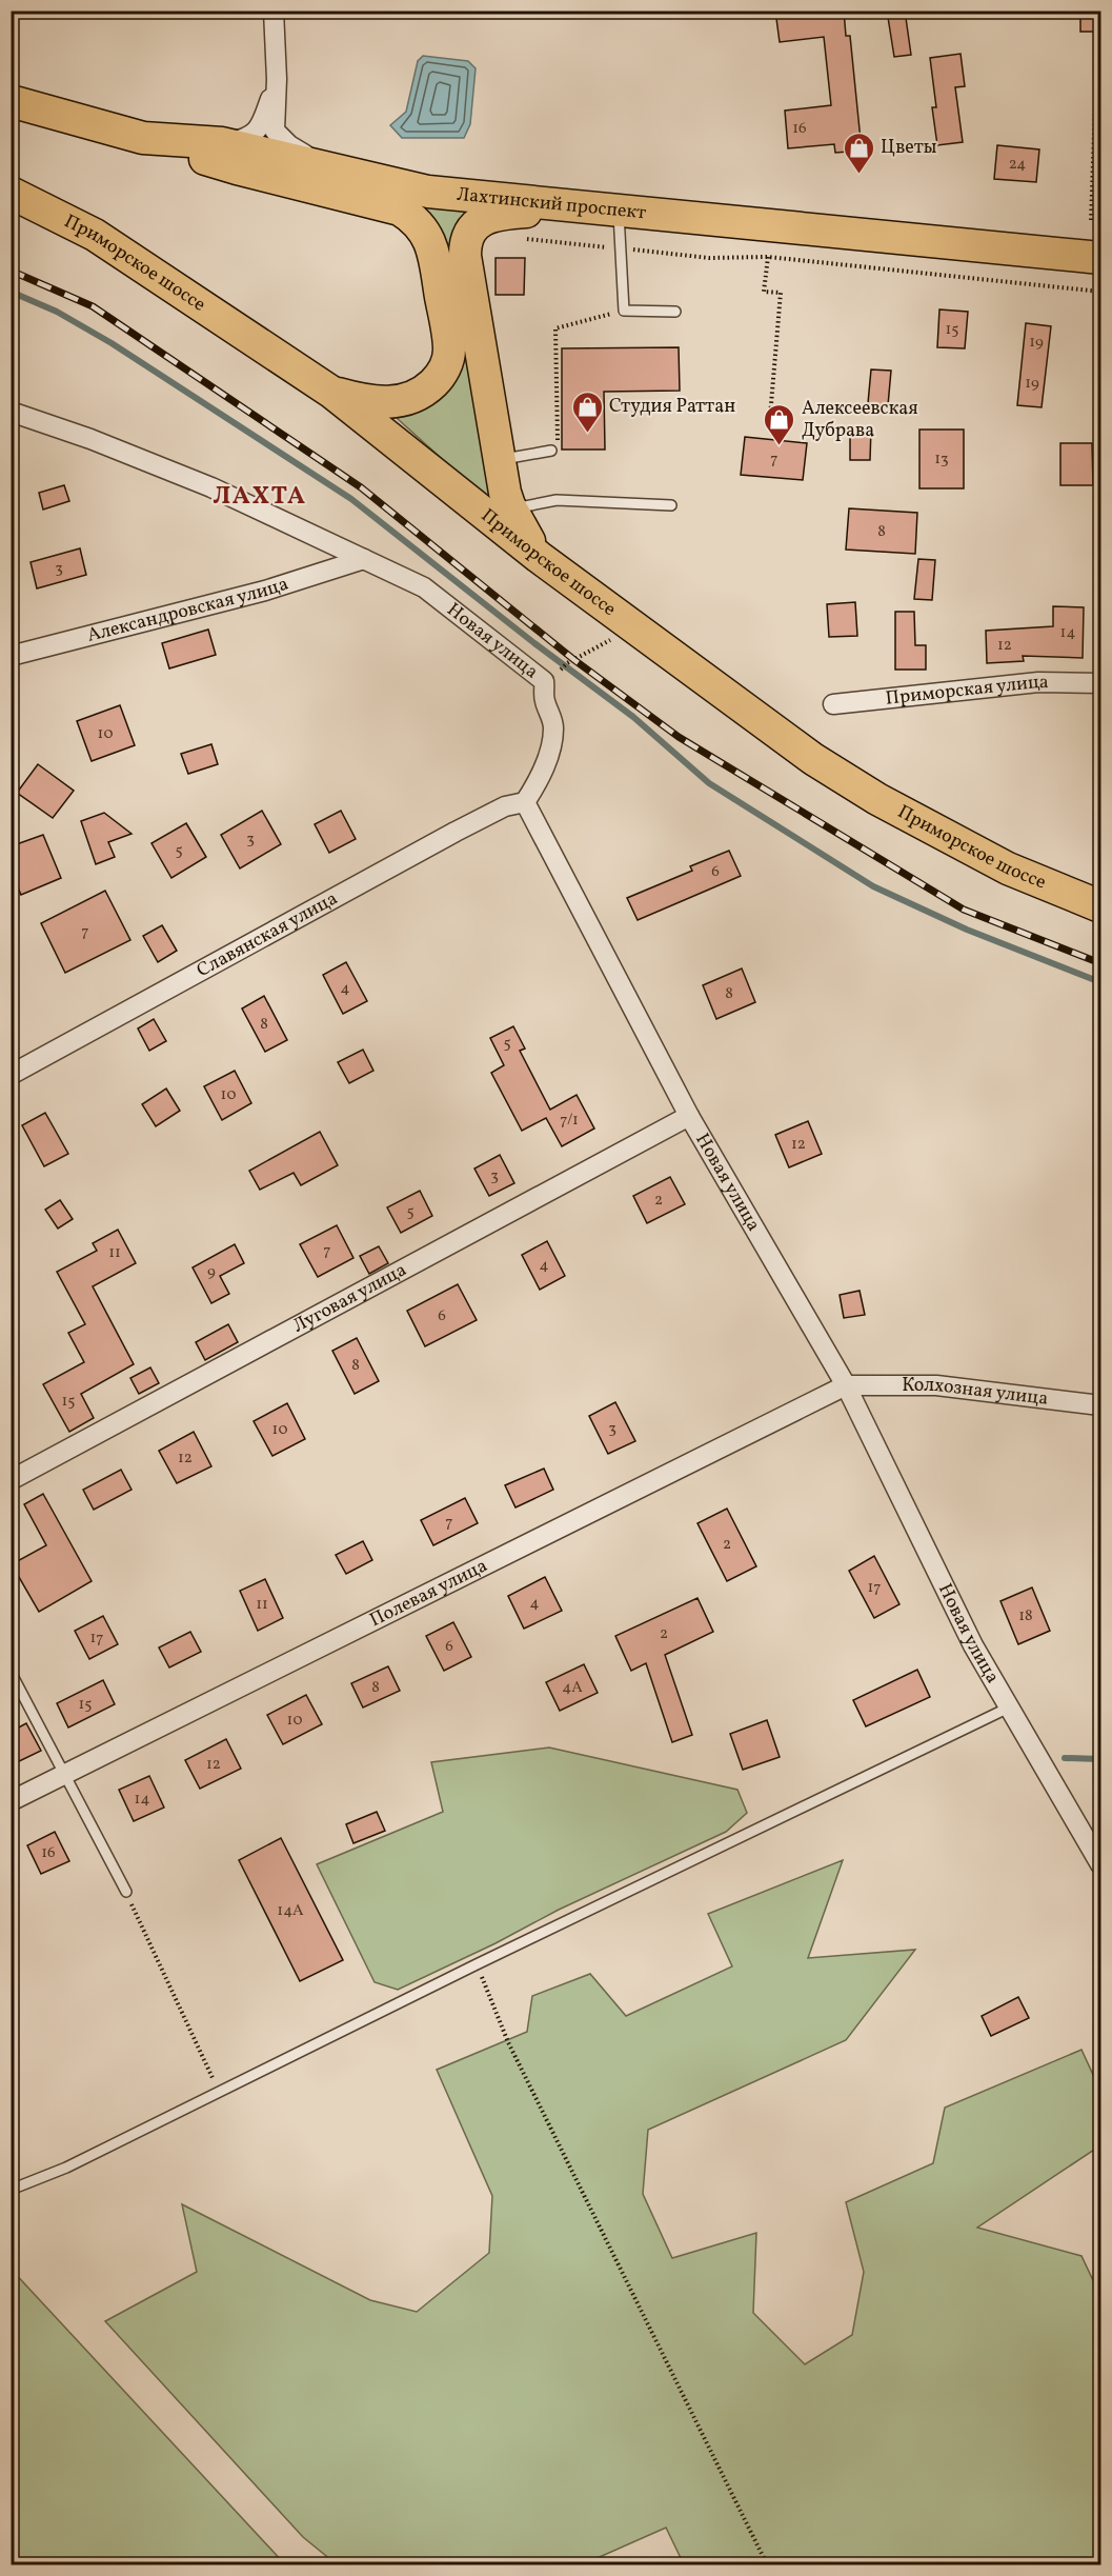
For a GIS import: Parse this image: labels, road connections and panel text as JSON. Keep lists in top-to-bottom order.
{
  "streets": {
    "main road": ["Лахтинский проспект", "Приморское шоссе"],
    "street": [
      "Александровская улица",
      "Новая улица",
      "Приморская улица",
      "Славянская улица",
      "Луговая улица",
      "Колхозная улица",
      "Полевая улица"
    ]
  },
  "crossings": [
    ["Александровская улица", "Новая улица"],
    ["Новая улица", "Славянская улица"],
    ["Новая улица", "Луговая улица"],
    ["Новая улица", "Колхозная улица"],
    ["Новая улица", "Полевая улица"],
    ["Колхозная улица", "Полевая улица"]
  ],
  "districts": ["ЛАХТА"],
  "places": {
    "shop": ["Цветы", "Студия Раттан", "Алексеевская Дубрава"]
  },
  "house_numbers": [
    "16",
    "24",
    "15",
    "19",
    "19",
    "7",
    "13",
    "8",
    "3",
    "14",
    "12",
    "10",
    "3",
    "5",
    "6",
    "7",
    "4",
    "8",
    "8",
    "5",
    "10",
    "7/1",
    "12",
    "3",
    "2",
    "5",
    "7",
    "11",
    "4",
    "9",
    "6",
    "8",
    "15",
    "3",
    "10",
    "12",
    "7",
    "2",
    "17",
    "4",
    "11",
    "18",
    "2",
    "17",
    "6",
    "8",
    "4А",
    "15",
    "10",
    "12",
    "14",
    "16",
    "14А"
  ]
}
